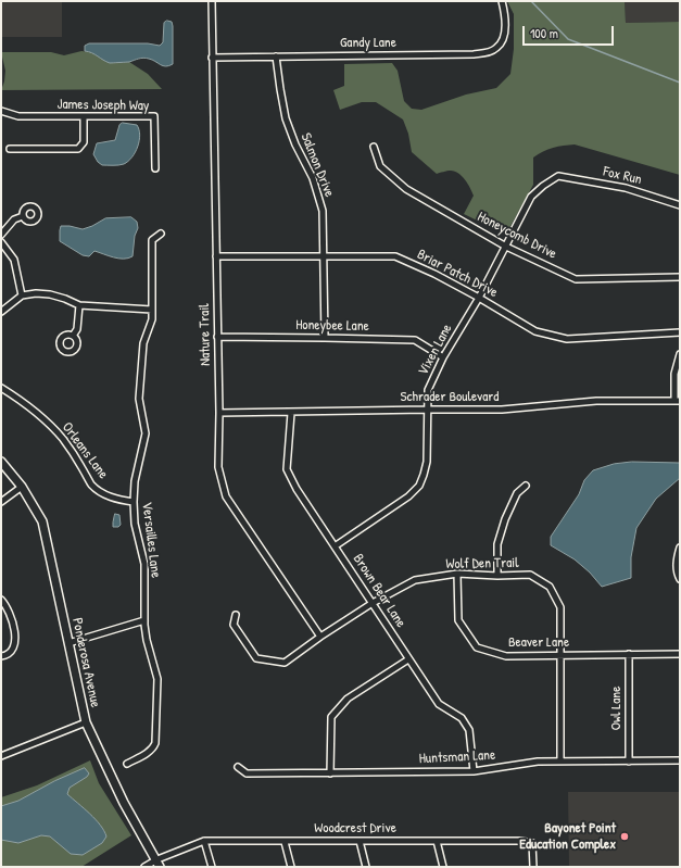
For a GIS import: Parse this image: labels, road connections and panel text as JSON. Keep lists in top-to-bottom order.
{
  "streets": {
    "street": [
      "Gandy Lane",
      "James Joseph Way",
      "Salmon Drive",
      "Fox Run",
      "Honeycomb Drive",
      "Briar Patch Drive",
      "Honeybee Lane",
      "Nature Trail",
      "Vixen Lane",
      "Schrader Boulevard",
      "Orleans Lane",
      "Versailles Lane",
      "Wolf Den Trail",
      "Brown Bear Lane",
      "Beaver Lane",
      "Ponderosa Avenue",
      "Owl Lane",
      "Huntsman Lane",
      "Woodcrest Drive"
    ]
  },
  "crossings": [
    ["Gandy Lane", "Salmon Drive"],
    ["Gandy Lane", "Nature Trail"],
    ["Salmon Drive", "Briar Patch Drive"],
    ["Salmon Drive", "Honeybee Lane"],
    ["Fox Run", "Vixen Lane"],
    ["Honeycomb Drive", "Vixen Lane"],
    ["Briar Patch Drive", "Nature Trail"],
    ["Briar Patch Drive", "Vixen Lane"],
    ["Honeybee Lane", "Nature Trail"],
    ["Honeybee Lane", "Vixen Lane"],
    ["Nature Trail", "Schrader Boulevard"],
    ["Nature Trail", "Wolf Den Trail"],
    ["Vixen Lane", "Schrader Boulevard"],
    ["Vixen Lane", "Brown Bear Lane"],
    ["Schrader Boulevard", "Brown Bear Lane"],
    ["Orleans Lane", "Versailles Lane"],
    ["Wolf Den Trail", "Brown Bear Lane"],
    ["Wolf Den Trail", "Beaver Lane"],
    ["Wolf Den Trail", "Huntsman Lane"],
    ["Brown Bear Lane", "Huntsman Lane"],
    ["Beaver Lane", "Owl Lane"],
    ["Ponderosa Avenue", "Woodcrest Drive"],
    ["Owl Lane", "Huntsman Lane"]
  ],
  "places": ["Bayonet Point Education Complex"],
  "scale_bar": "100 m"
}
